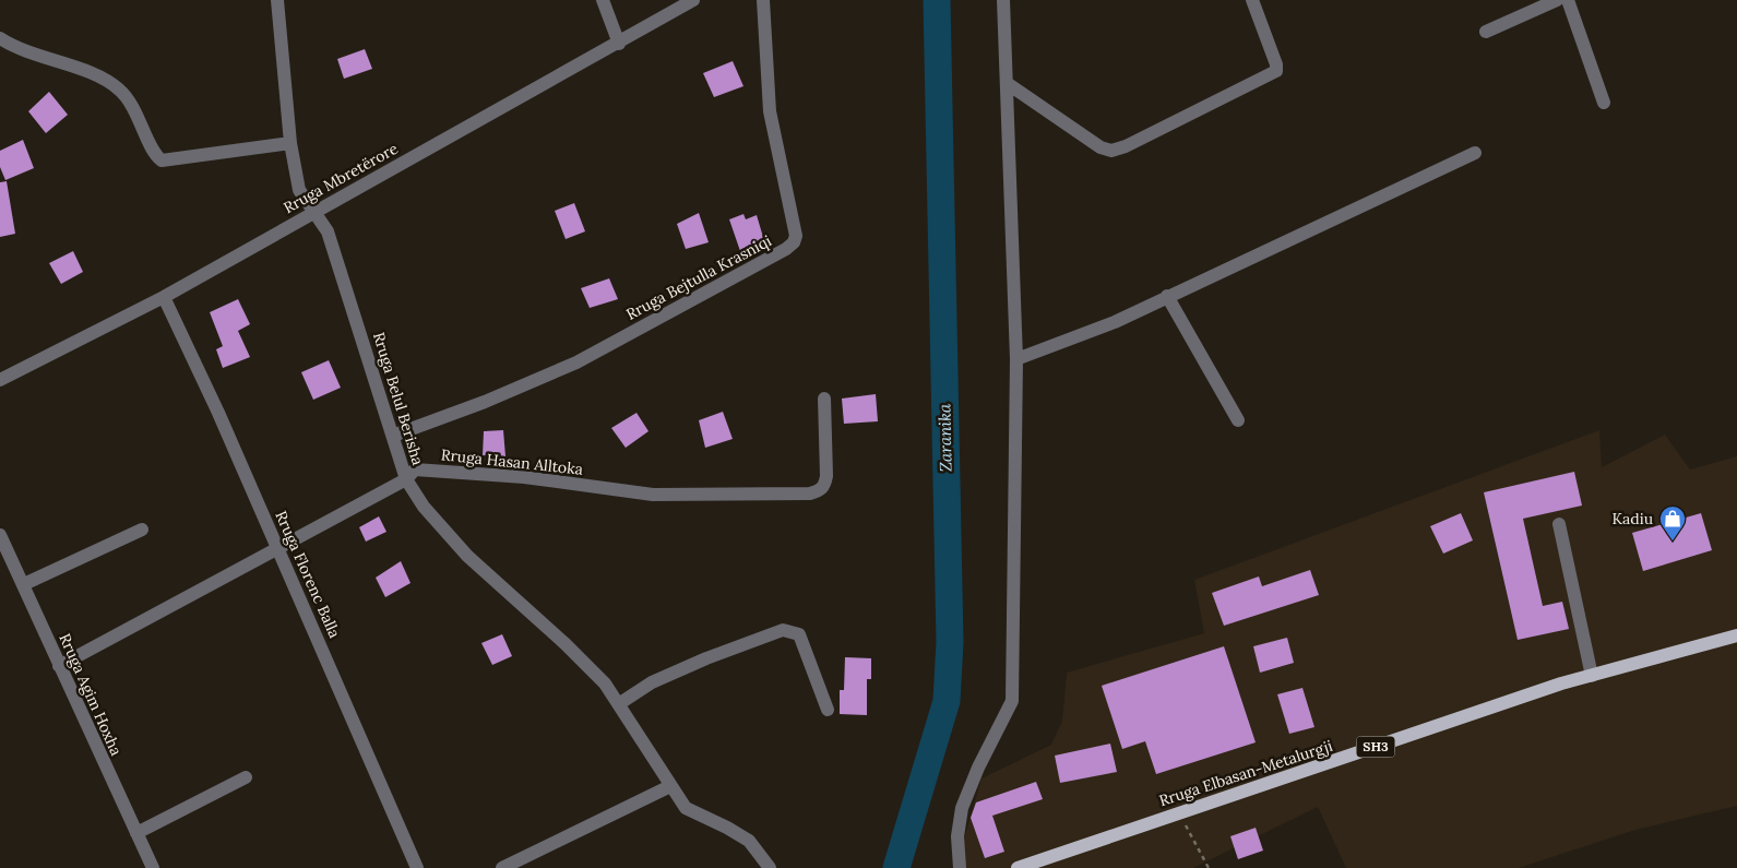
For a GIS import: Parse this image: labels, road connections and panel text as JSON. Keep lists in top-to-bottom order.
{
  "streets": {
    "main road": ["SH3", "Rruga Elbasan-Metalurgji"],
    "street": [
      "Rruga Mbretërore",
      "Rruga Bejtulla Krasniqi",
      "Rruga Belul Berisha",
      "Rruga Hasan Alltoka",
      "Rruga Florenc Balla",
      "Rruga Agim Hoxha"
    ]
  },
  "crossings": [
    ["Rruga Mbretërore", "Rruga Belul Berisha"],
    ["Rruga Mbretërore", "Rruga Florenc Balla"],
    ["Rruga Bejtulla Krasniqi", "Rruga Belul Berisha"],
    ["Rruga Belul Berisha", "Rruga Hasan Alltoka"],
    ["Rruga Hasan Alltoka", "Rruga Florenc Balla"],
    ["Rruga Hasan Alltoka", "Rruga Agim Hoxha"]
  ],
  "water": ["Zaranika"],
  "places": {
    "shop": ["Kadiu"]
  }
}
